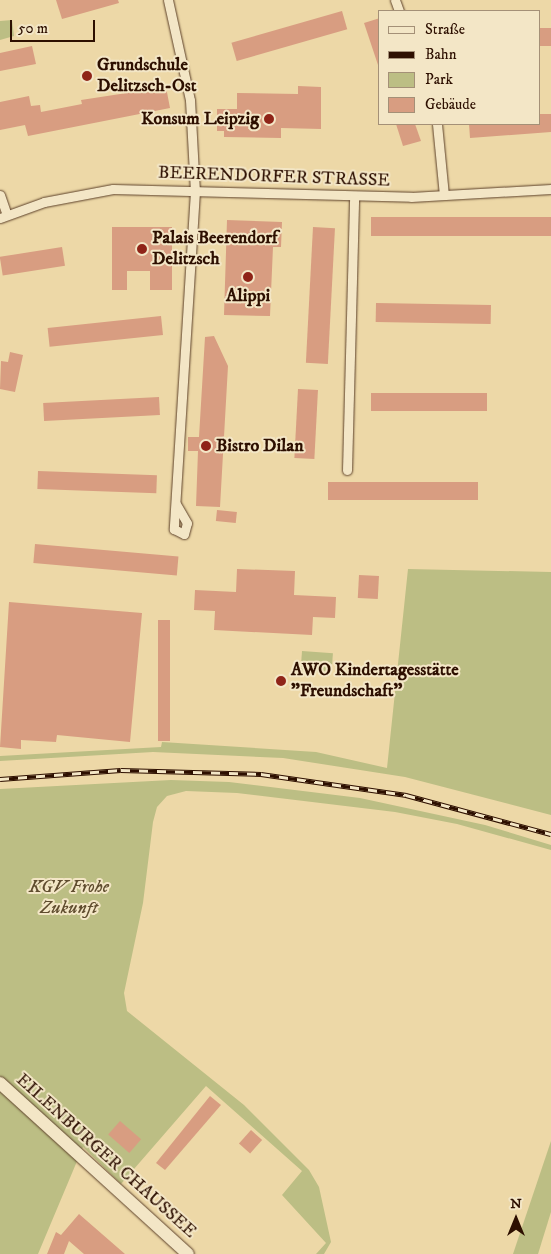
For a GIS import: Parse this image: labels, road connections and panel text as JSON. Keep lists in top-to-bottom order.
{
  "streets": {
    "street": ["BEERENDORFER STRASSE", "EILENBURGER CHAUSSEE"]
  },
  "parks": ["KGV Frohe Zukunft"],
  "places": [
    "Grundschule Delitzsch-Ost",
    "Konsum Leipzig",
    "Palais Beerendorf Delitzsch",
    "Alippi",
    "Bistro Dilan",
    "AWO Kindertagesstätte \"Freundschaft\""
  ],
  "legend": [
    "Straße",
    "Bahn",
    "Park",
    "Gebäude"
  ],
  "scale_bar": "50 m",
  "north": "top"
}
